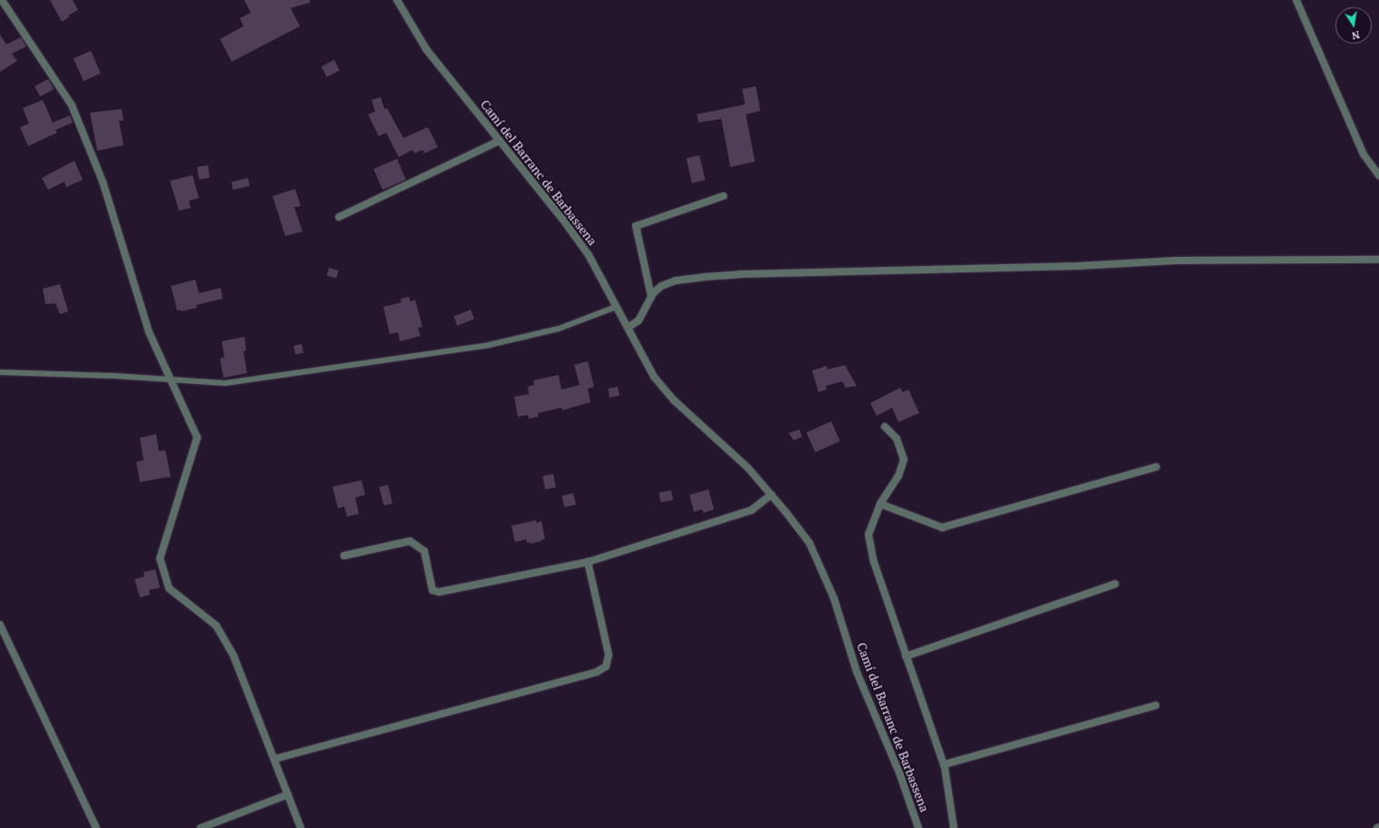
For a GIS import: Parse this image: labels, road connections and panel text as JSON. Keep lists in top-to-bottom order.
{
  "streets": {
    "street": ["Camí del Barranc de Barbassena"]
  },
  "north": "bottom"
}
